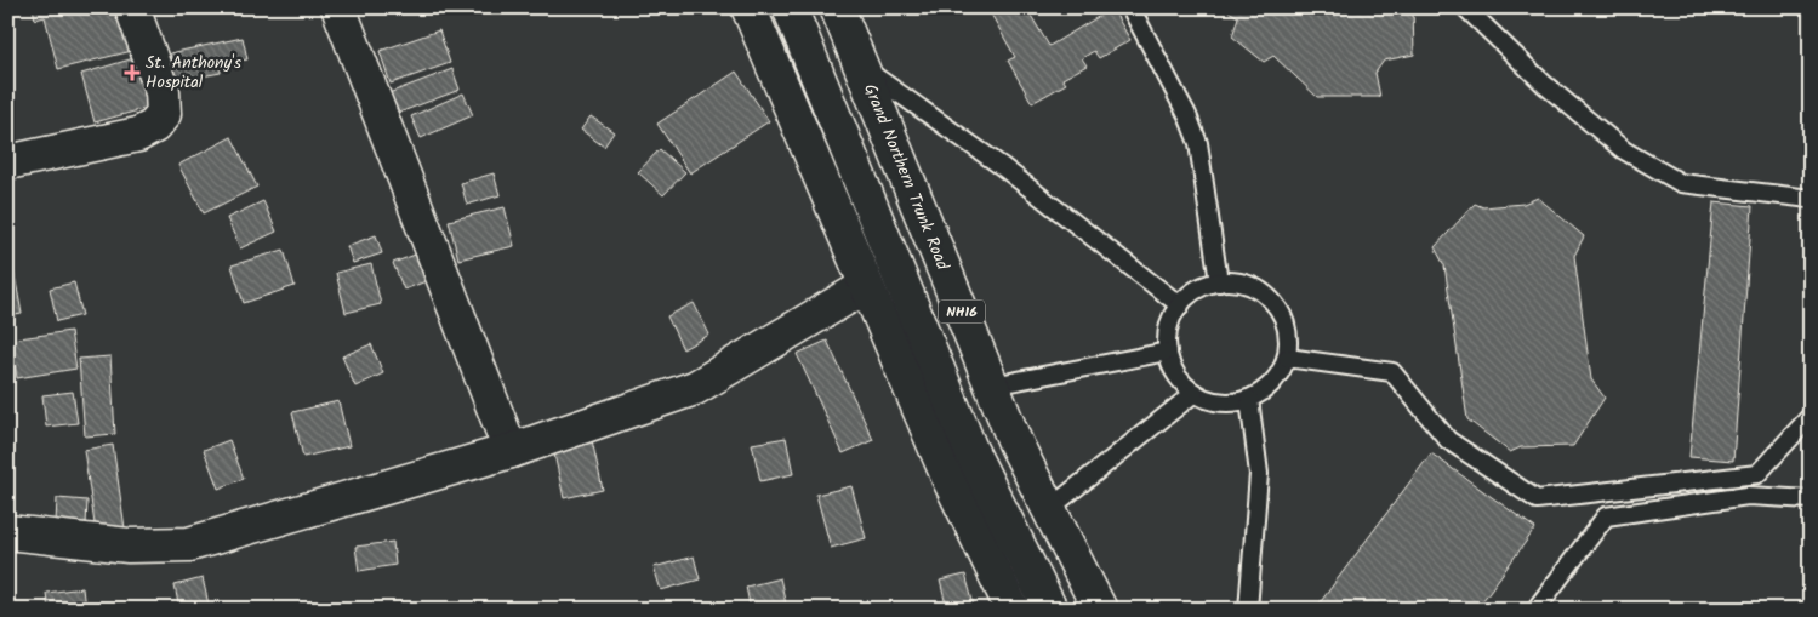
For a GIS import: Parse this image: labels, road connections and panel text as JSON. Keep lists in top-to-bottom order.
{
  "streets": {
    "main road": ["Grand Northern Trunk Road", "NH16"]
  },
  "places": {
    "health": ["St. Anthony's Hospital"]
  }
}
